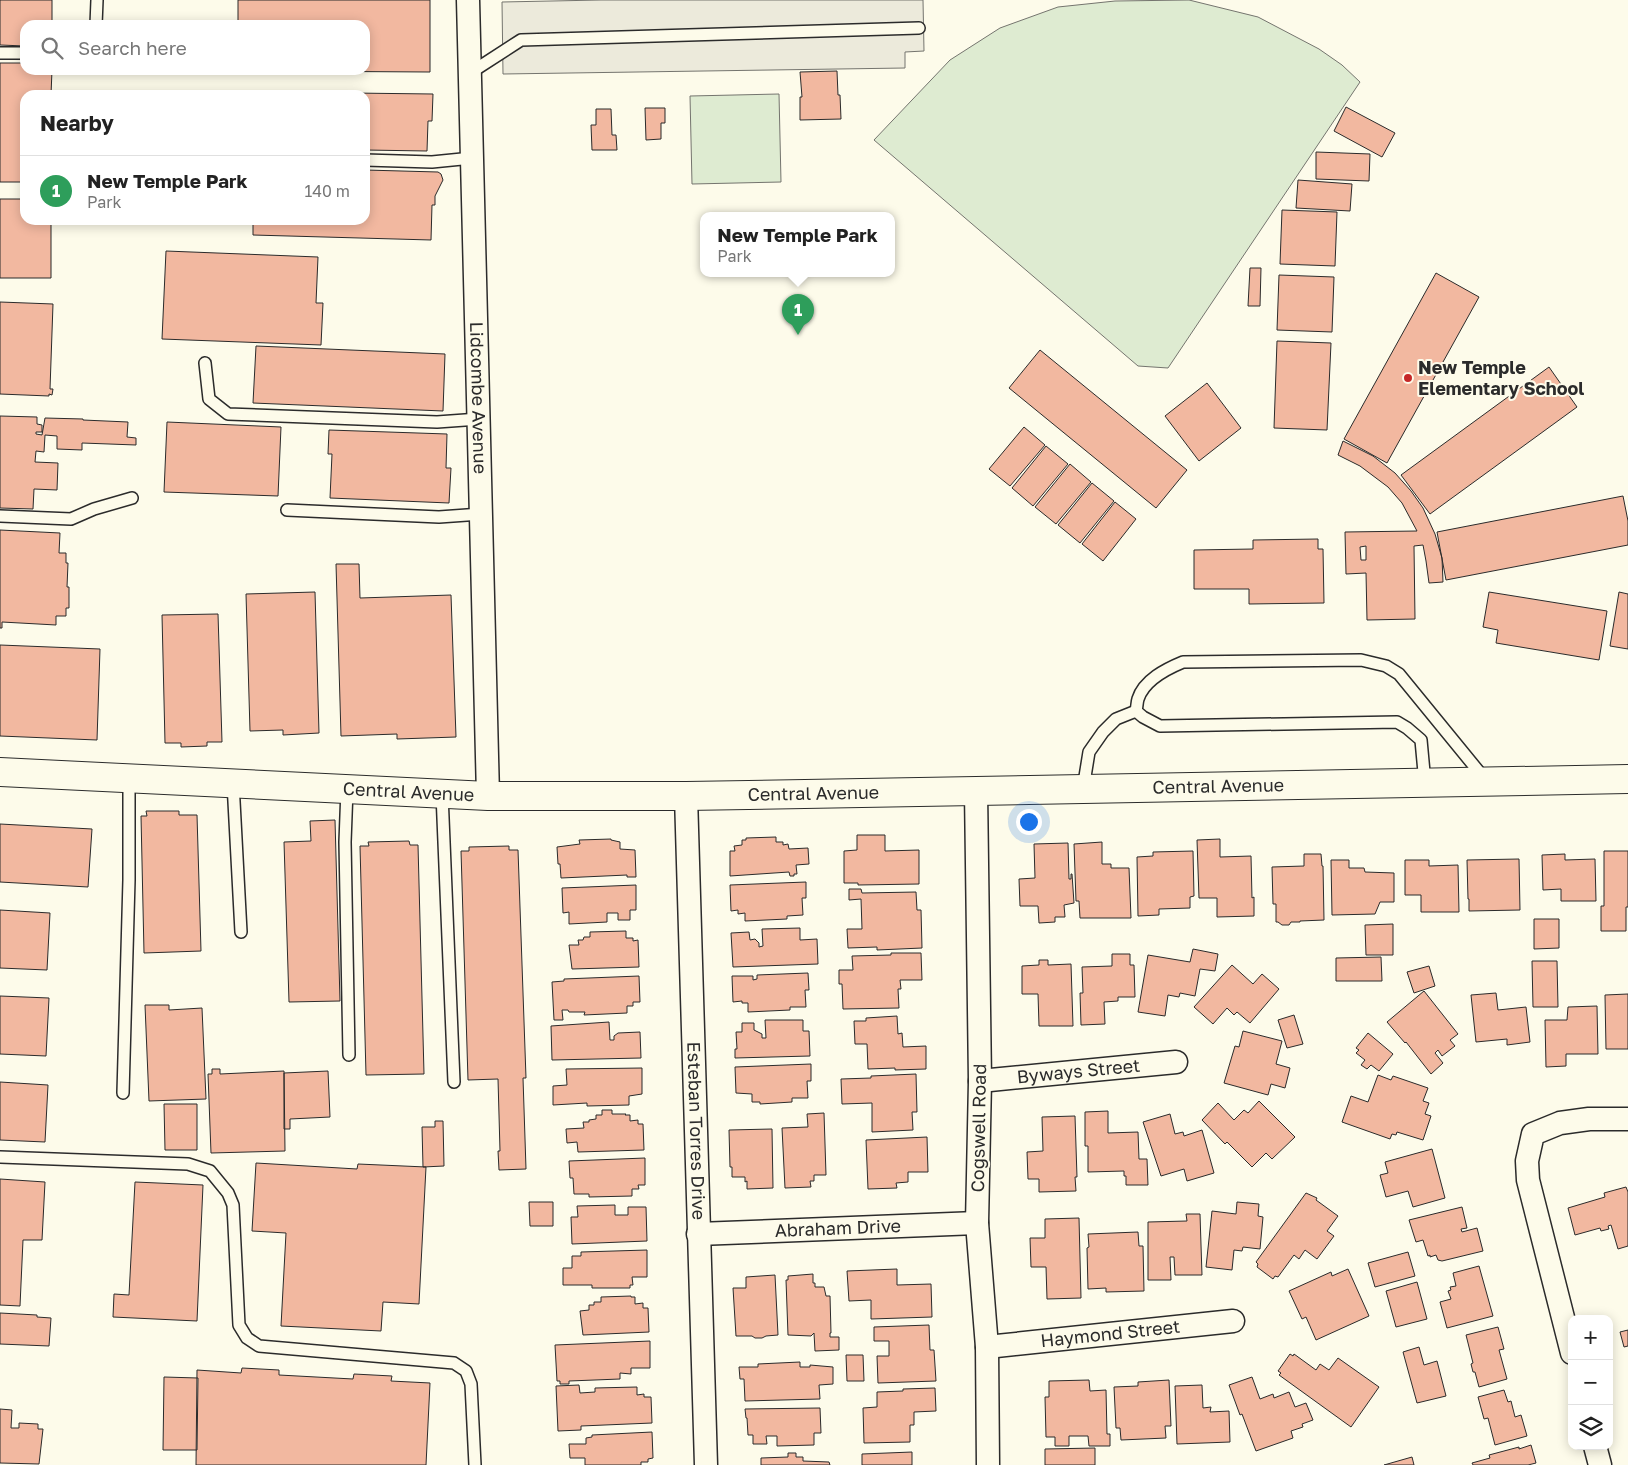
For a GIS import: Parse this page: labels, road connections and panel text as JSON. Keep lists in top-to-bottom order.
{
  "streets": {
    "street": [
      "Lidcombe Avenue",
      "Central Avenue",
      "Byways Street",
      "Cogswell Road",
      "Esteban Torres Drive",
      "Abraham Drive",
      "Haymond Street"
    ]
  },
  "crossings": [
    ["Lidcombe Avenue", "Central Avenue"],
    ["Central Avenue", "Cogswell Road"],
    ["Central Avenue", "Esteban Torres Drive"],
    ["Byways Street", "Cogswell Road"],
    ["Cogswell Road", "Abraham Drive"],
    ["Cogswell Road", "Haymond Street"],
    ["Esteban Torres Drive", "Abraham Drive"]
  ],
  "places": ["New Temple Elementary School"],
  "page": {
    "search": "Search here",
    "heading": "Nearby",
    "list": [
      {
        "mark": "1",
        "name": "New Temple Park",
        "note": "Park",
        "value": "140 m"
      }
    ],
    "popup": ["New Temple Park", "Park"],
    "pins": "1",
    "map_buttons": ["+", "−"]
  }
}
